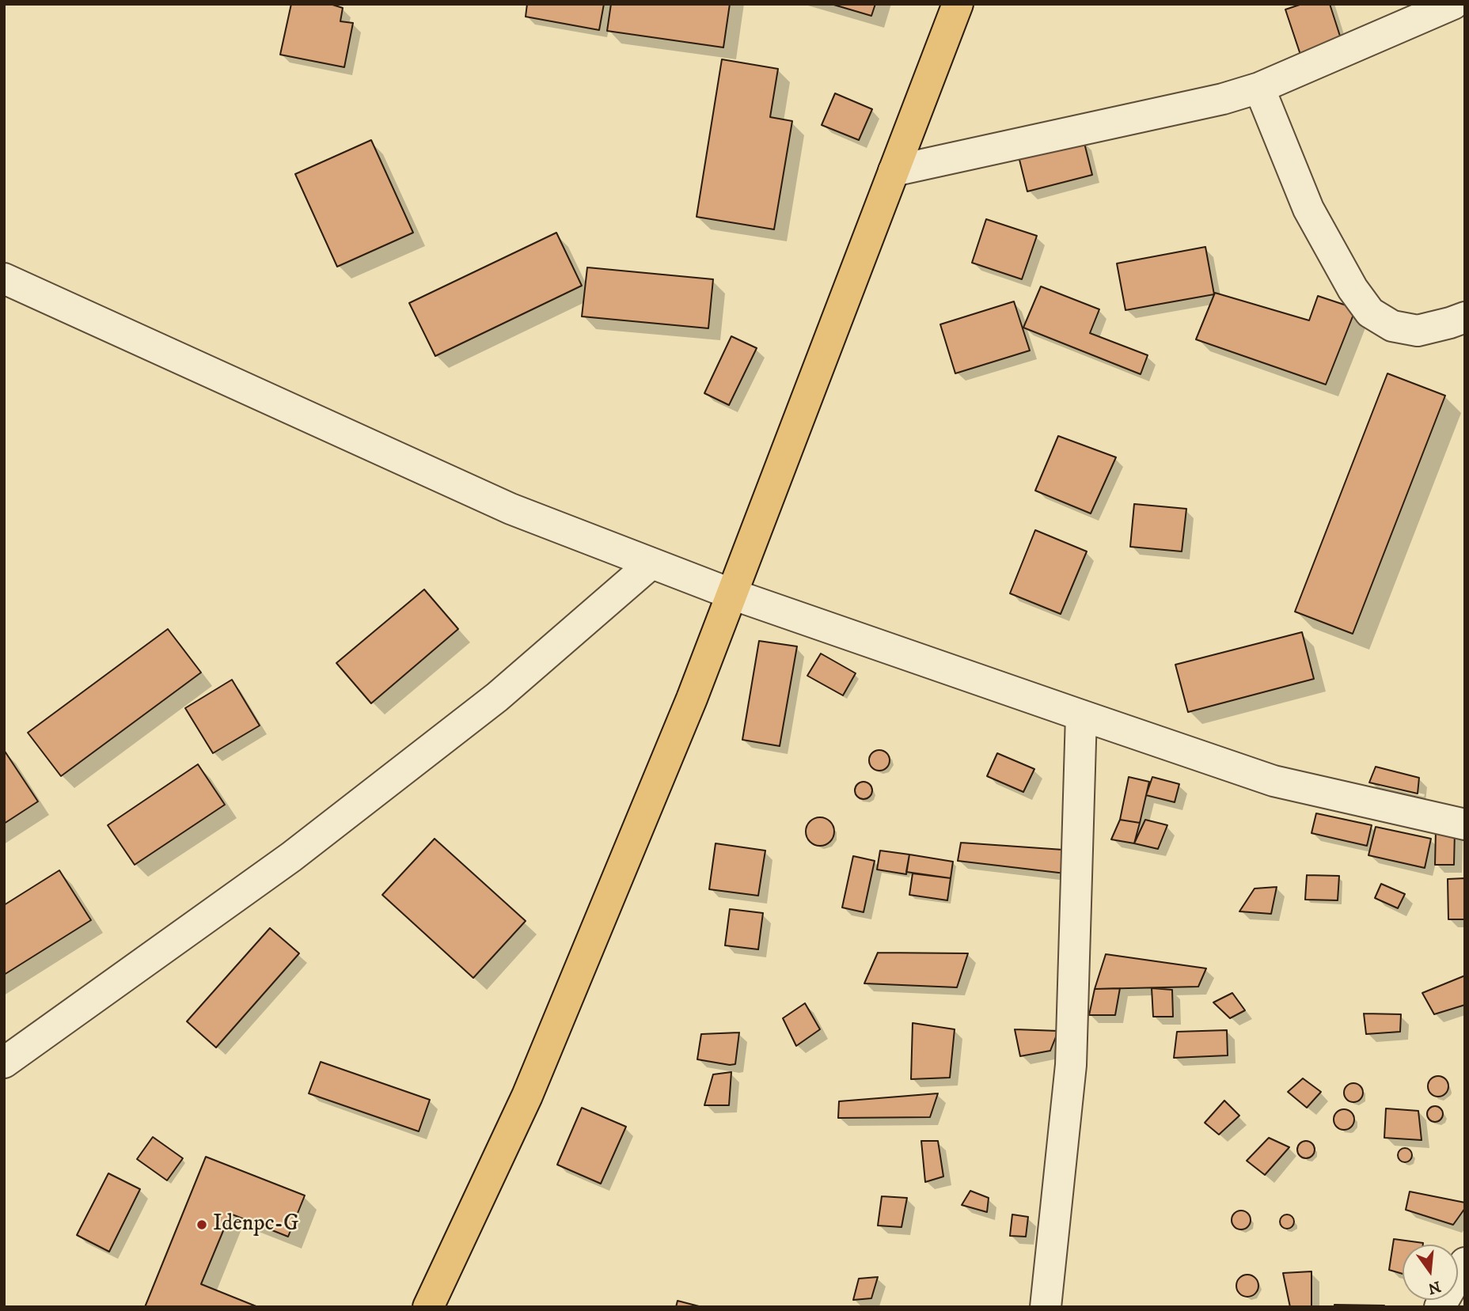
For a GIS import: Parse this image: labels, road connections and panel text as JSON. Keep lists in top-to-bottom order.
{
  "places": ["Idenpc-G"],
  "north": "bottom"
}
